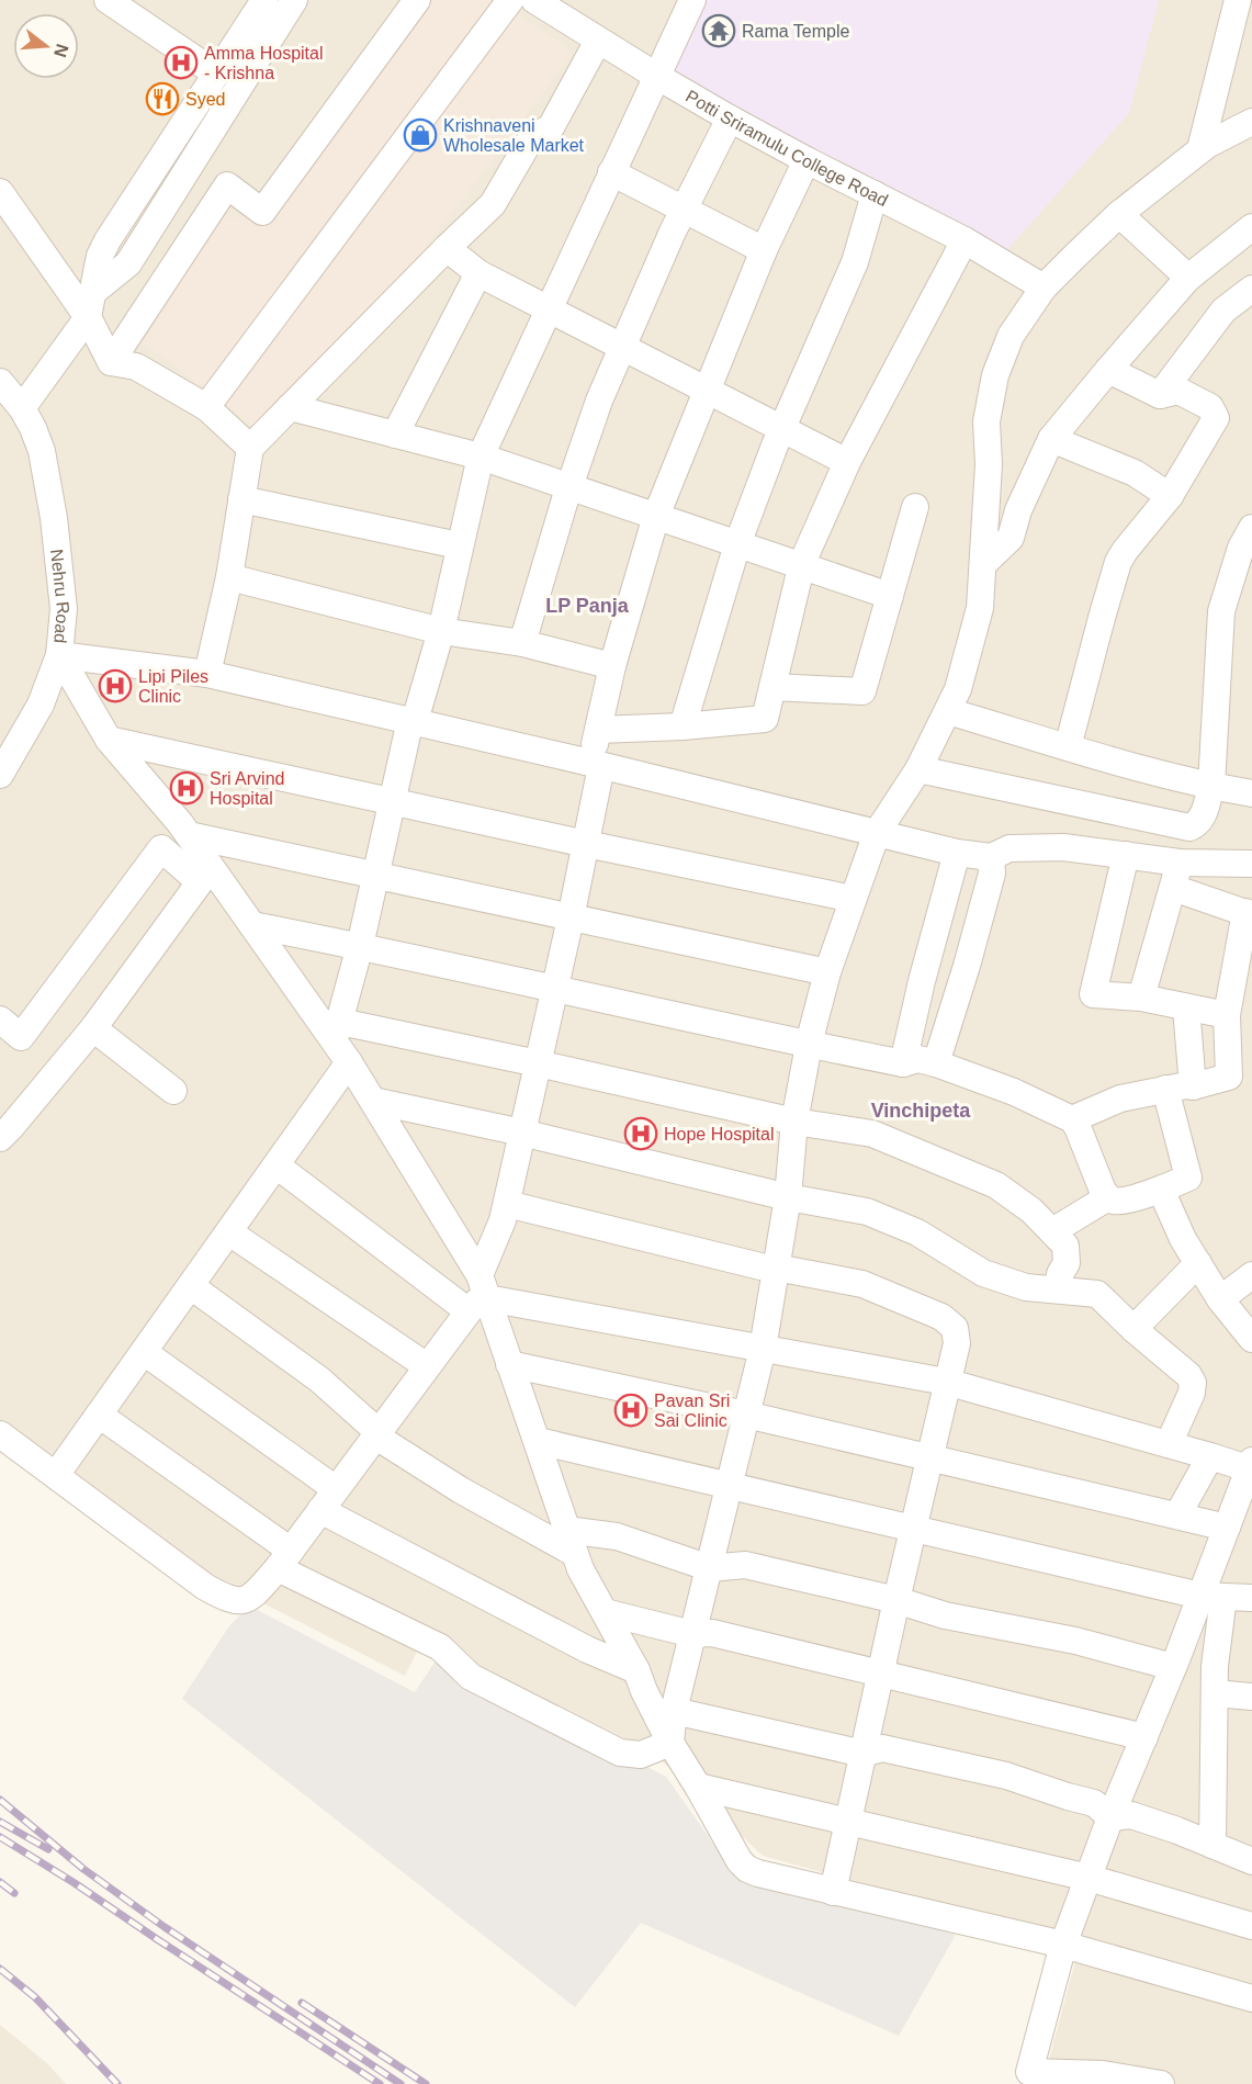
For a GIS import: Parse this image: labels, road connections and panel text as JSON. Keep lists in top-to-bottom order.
{
  "streets": {
    "street": ["Potti Sriramulu College Road", "Nehru Road"]
  },
  "districts": ["LP Panja", "Vinchipeta"],
  "places": {
    "temple": ["Rama Temple"],
    "hospital": [
      "Amma Hospital - Krishna",
      "Lipi Piles Clinic",
      "Sri Arvind Hospital",
      "Hope Hospital",
      "Pavan Sri Sai Clinic"
    ],
    "restaurant": ["Syed"],
    "shop": ["Krishnaveni Wholesale Market"]
  },
  "north": "right"
}
